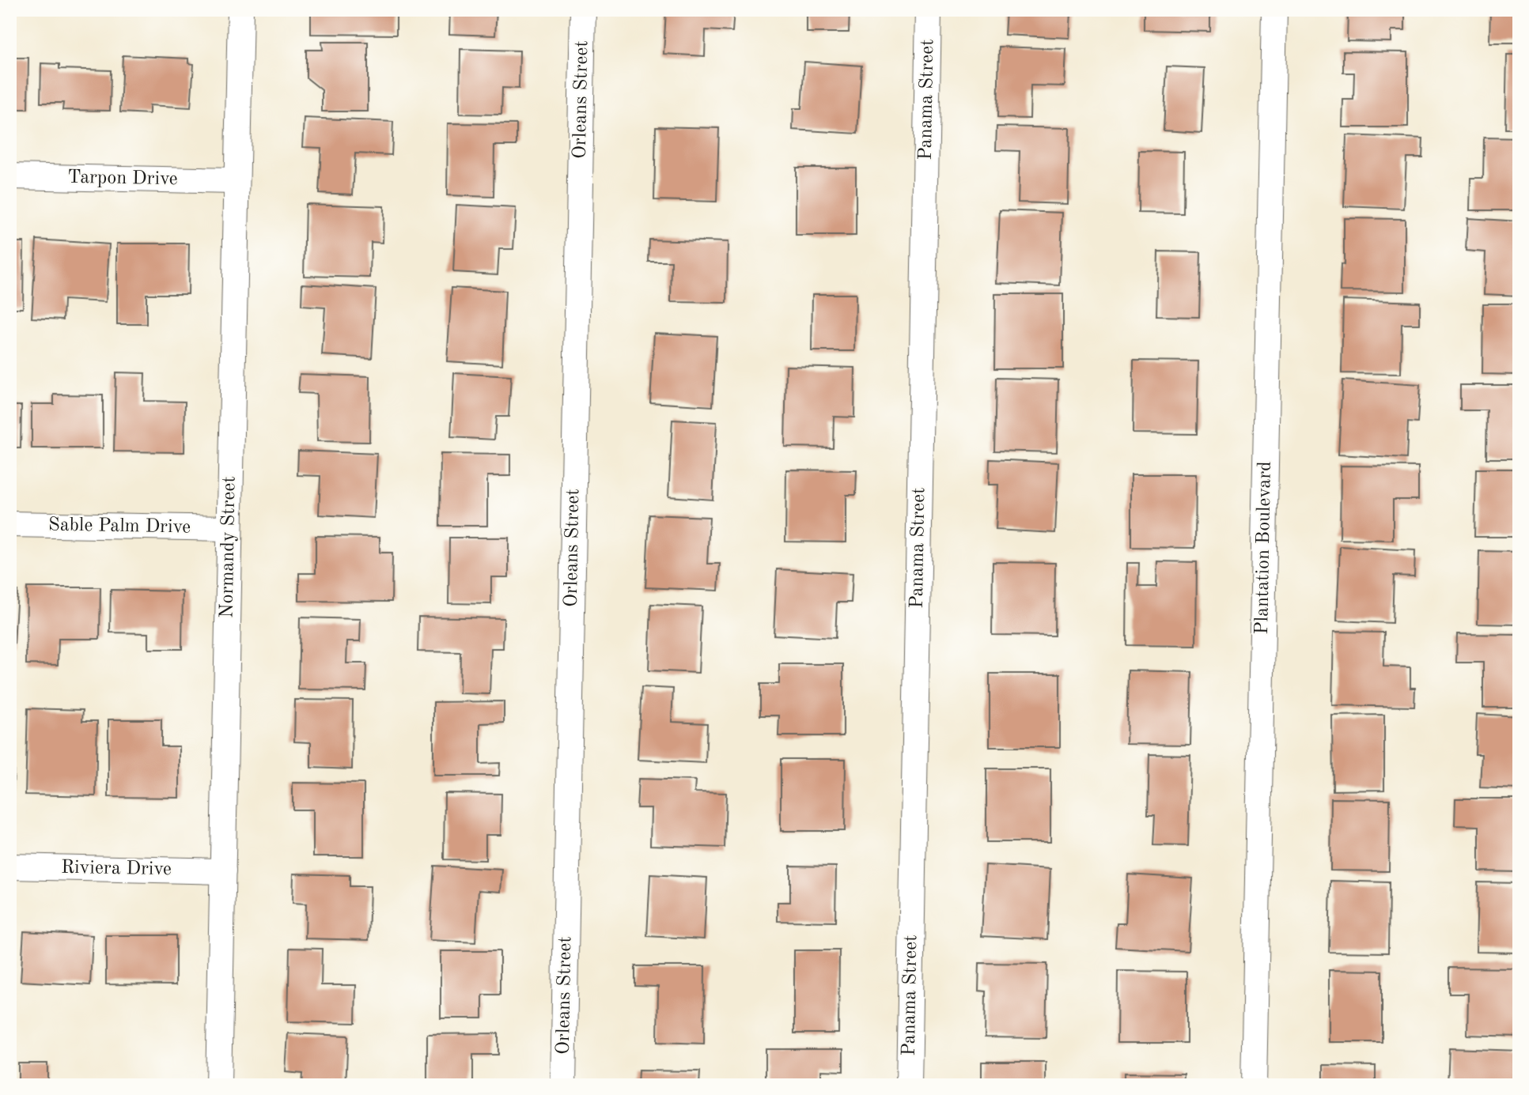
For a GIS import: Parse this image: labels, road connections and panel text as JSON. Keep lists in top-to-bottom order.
{
  "streets": {
    "street": [
      "Orleans Street",
      "Panama Street",
      "Tarpon Drive",
      "Sable Palm Drive",
      "Normandy Street",
      "Plantation Boulevard",
      "Riviera Drive"
    ]
  },
  "crossings": [
    ["Tarpon Drive", "Normandy Street"],
    ["Sable Palm Drive", "Normandy Street"],
    ["Normandy Street", "Riviera Drive"]
  ]
}
